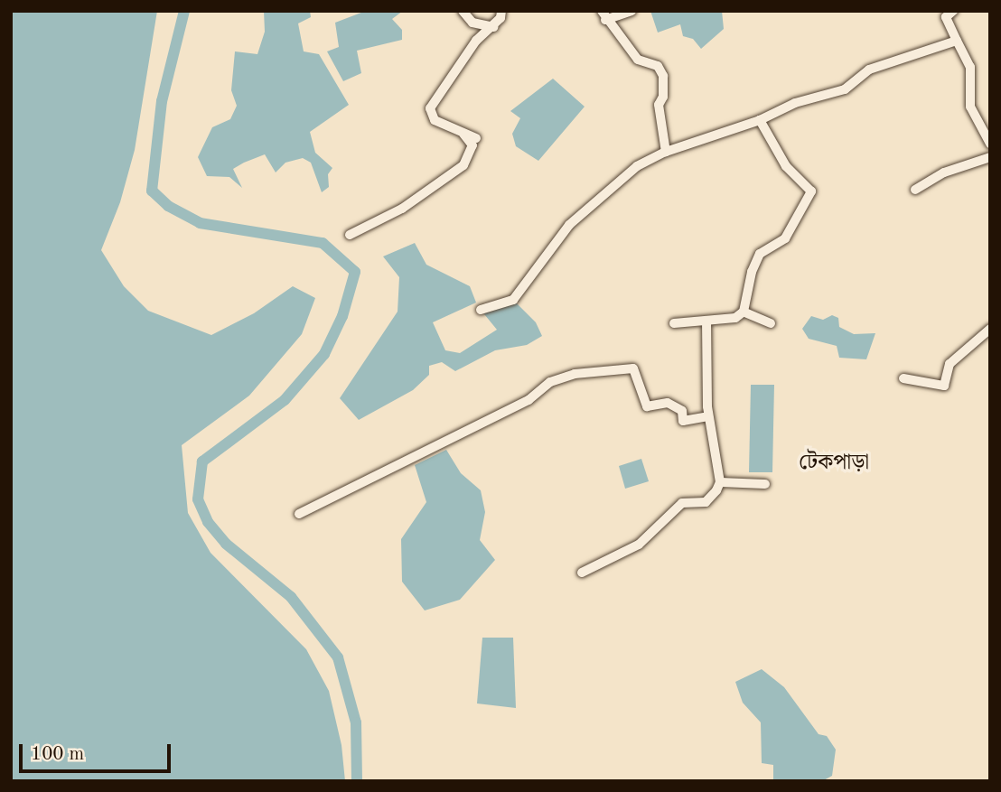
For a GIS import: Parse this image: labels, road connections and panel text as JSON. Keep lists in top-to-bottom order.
{
  "districts": ["টেকপাড়া"],
  "scale_bar": "100 m"
}
